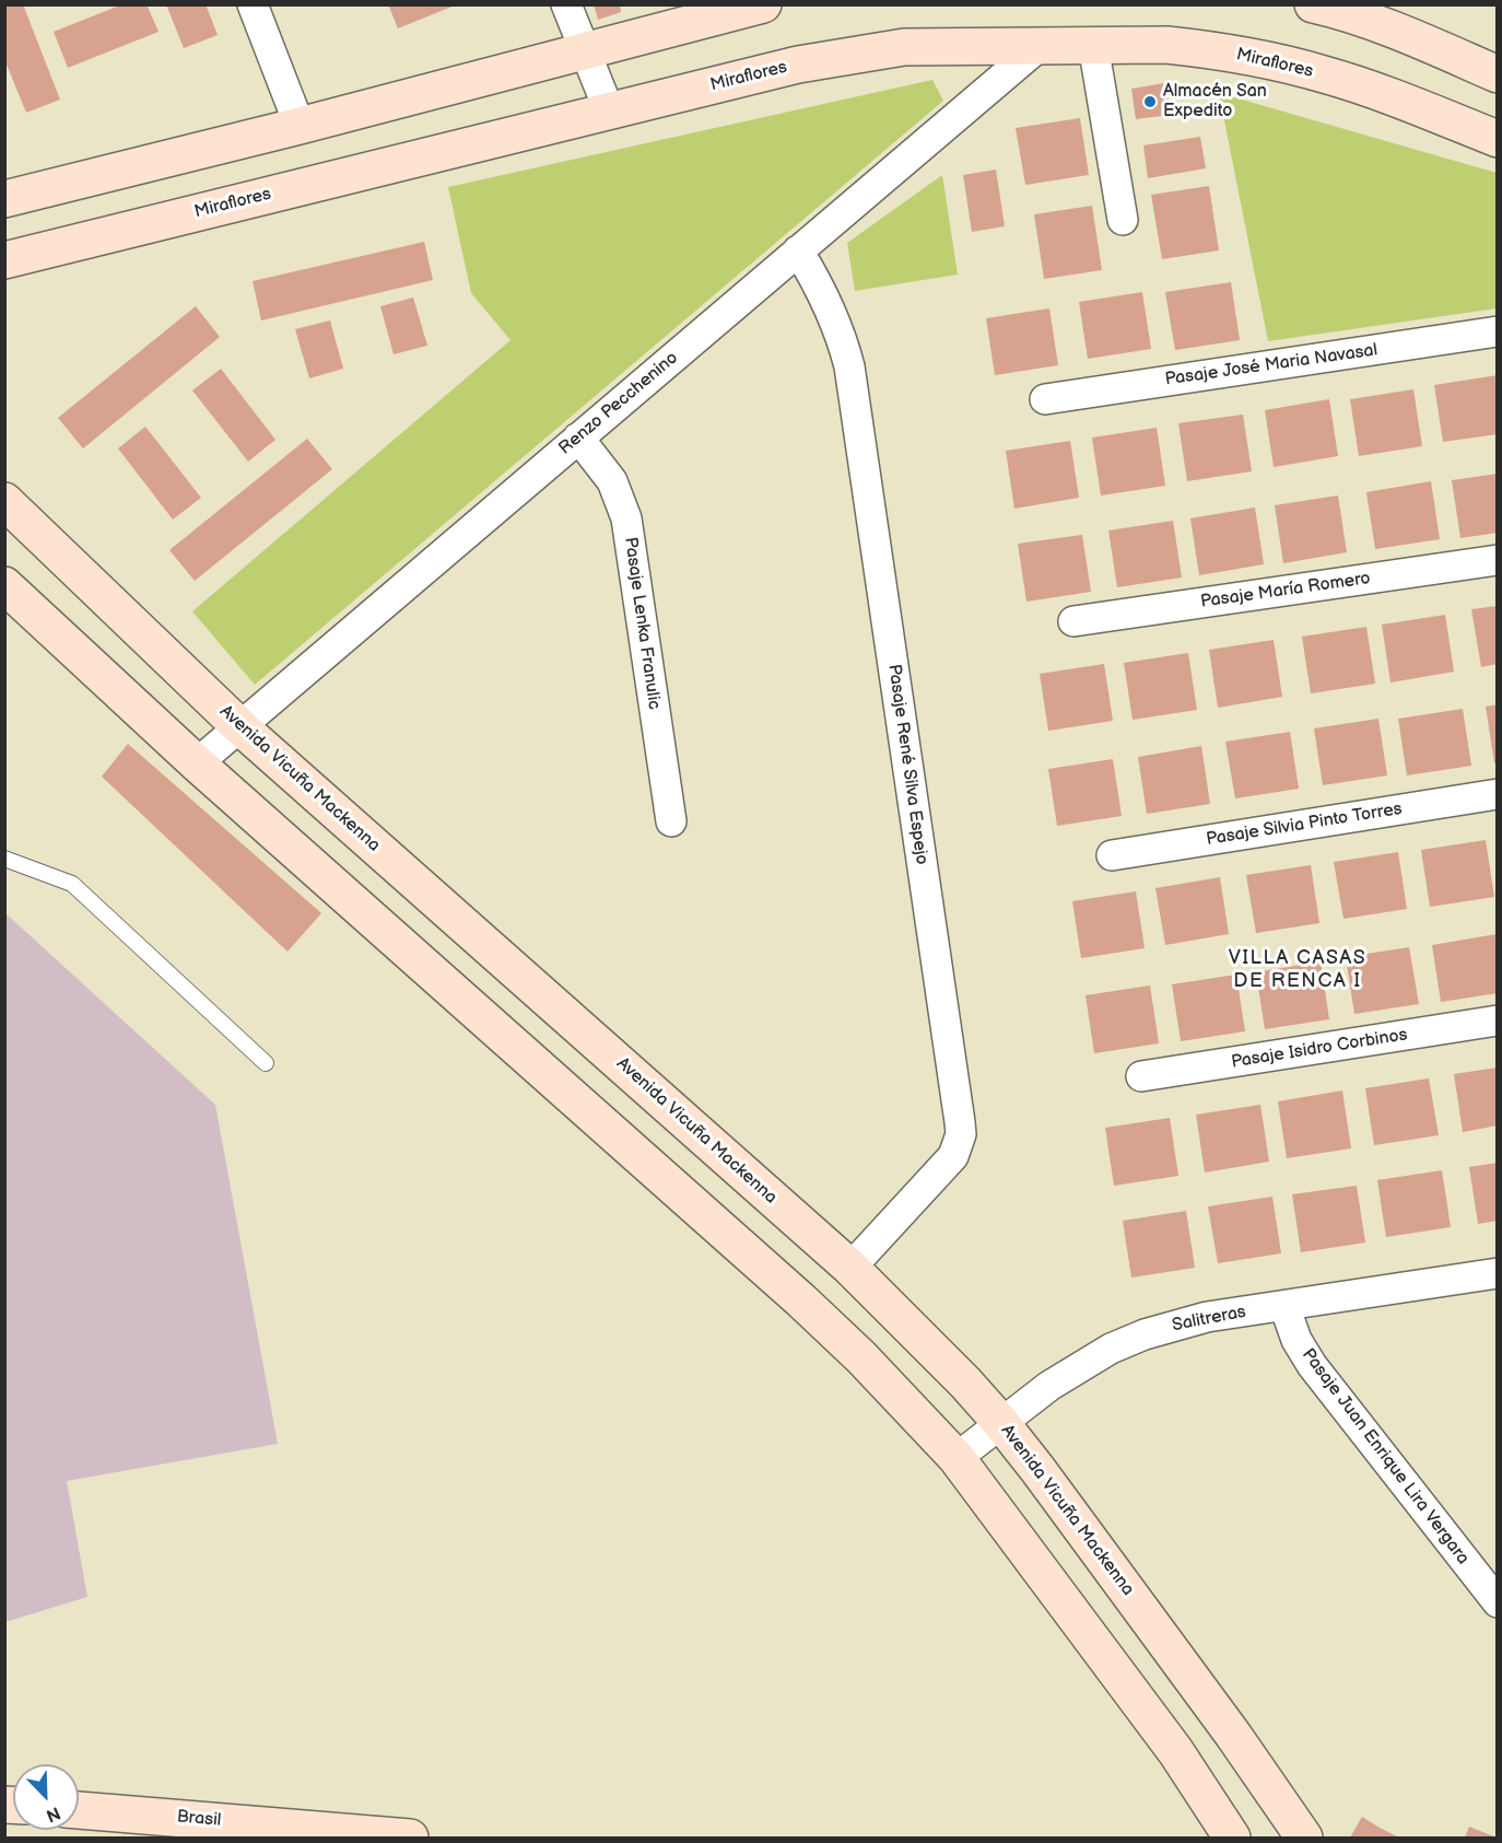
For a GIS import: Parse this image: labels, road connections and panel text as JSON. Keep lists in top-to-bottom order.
{
  "streets": {
    "street": [
      "Miraflores",
      "Pasaje José Maria Navasal",
      "Renzo Pecchenino",
      "Pasaje María Romero",
      "Pasaje Lenka Franulic",
      "Pasaje René Silva Espejo",
      "Avenida Vicuña Mackenna",
      "Pasaje Silvia Pinto Torres",
      "Pasaje Isidro Corbinos",
      "Salitreras",
      "Pasaje Juan Enrique Lira Vergara",
      "Brasil"
    ]
  },
  "crossings": [
    ["Miraflores", "Renzo Pecchenino"],
    ["Renzo Pecchenino", "Pasaje Lenka Franulic"],
    ["Renzo Pecchenino", "Pasaje René Silva Espejo"],
    ["Renzo Pecchenino", "Avenida Vicuña Mackenna"],
    ["Pasaje René Silva Espejo", "Avenida Vicuña Mackenna"],
    ["Avenida Vicuña Mackenna", "Salitreras"],
    ["Salitreras", "Pasaje Juan Enrique Lira Vergara"]
  ],
  "districts": ["VILLA CASAS DE RENCA I"],
  "places": ["Almacén San Expedito"],
  "north": "bottom right"
}
